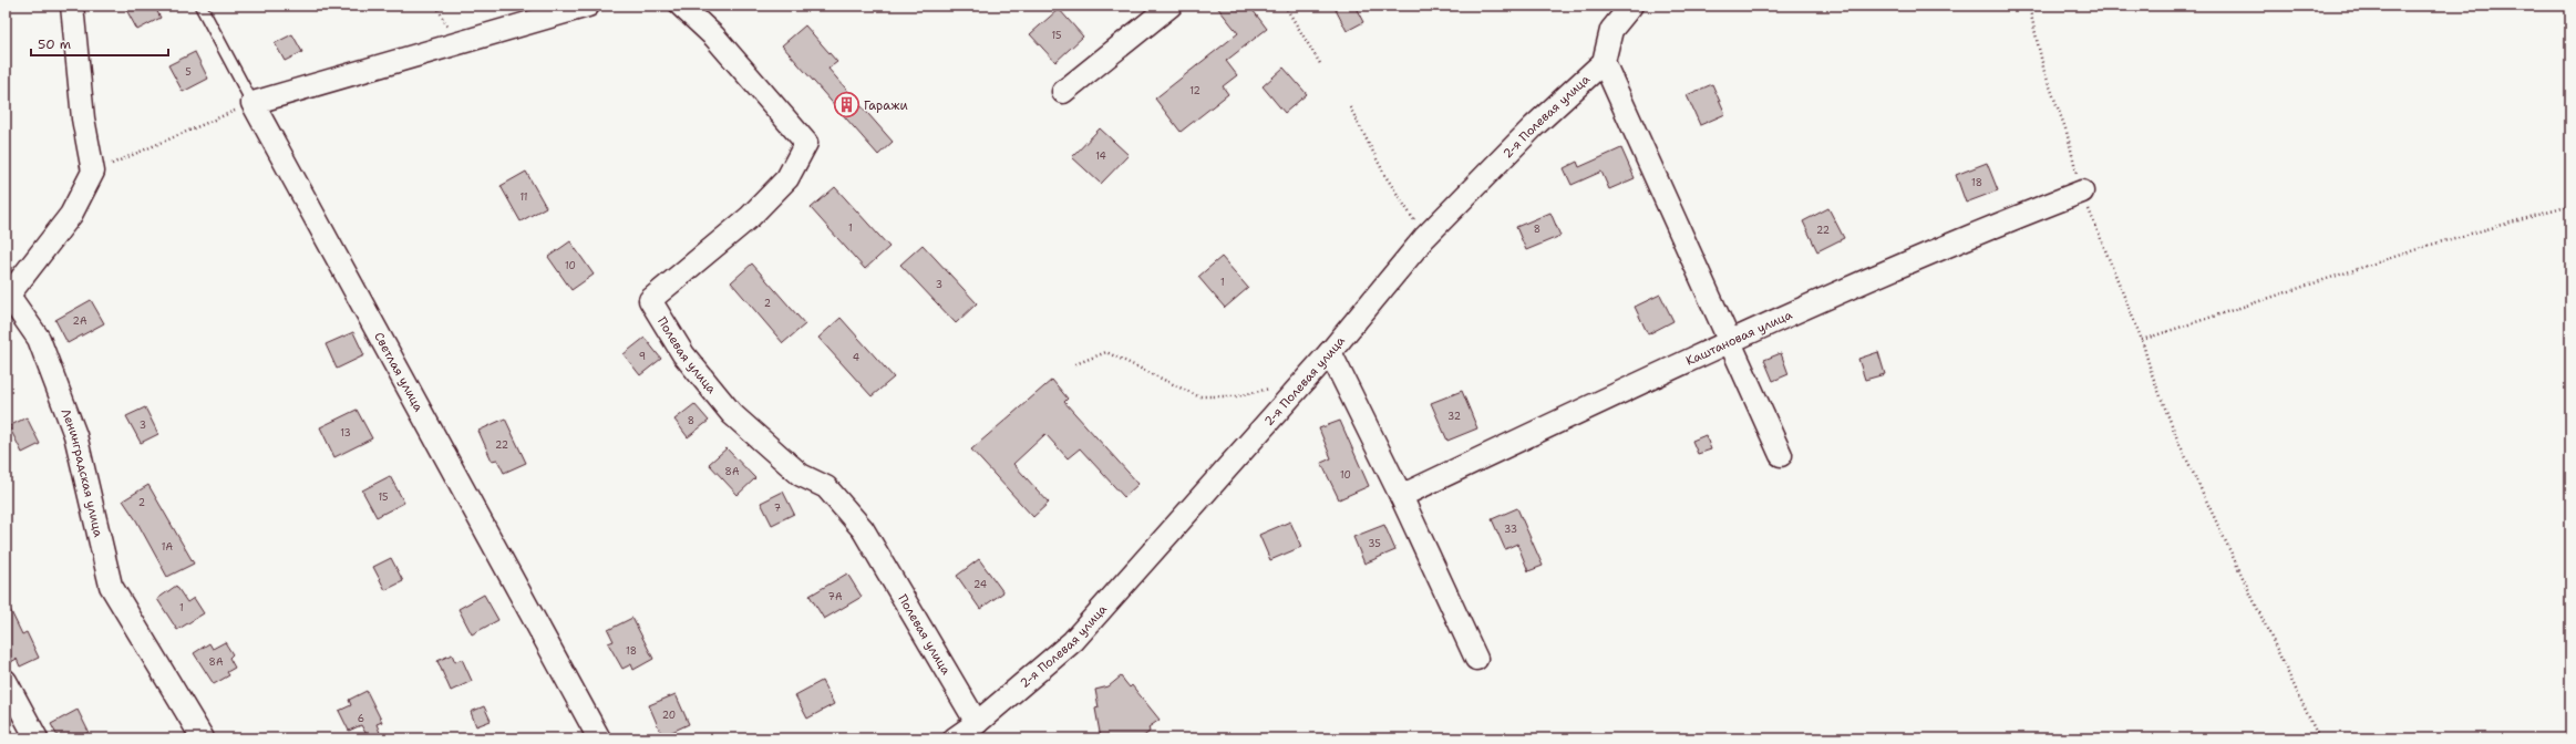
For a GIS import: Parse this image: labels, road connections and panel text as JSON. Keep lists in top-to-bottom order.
{
  "streets": {
    "street": [
      "2-я Полевая улица",
      "Каштановая улица",
      "Полевая улица",
      "Светлая улица",
      "Ленинградская улица"
    ]
  },
  "crossings": [
    ["2-я Полевая улица", "Полевая улица"]
  ],
  "places": {
    "building": ["Гаражи"]
  },
  "house_numbers": [
    "15",
    "5",
    "12",
    "14",
    "18",
    "11",
    "1",
    "8",
    "22",
    "10",
    "1",
    "3",
    "2",
    "2А",
    "9",
    "4",
    "32",
    "8",
    "3",
    "13",
    "22",
    "8А",
    "10",
    "15",
    "2",
    "7",
    "33",
    "35",
    "1А",
    "24",
    "7А",
    "1",
    "18",
    "8А",
    "20",
    "6"
  ],
  "scale_bar": "50 m"
}
